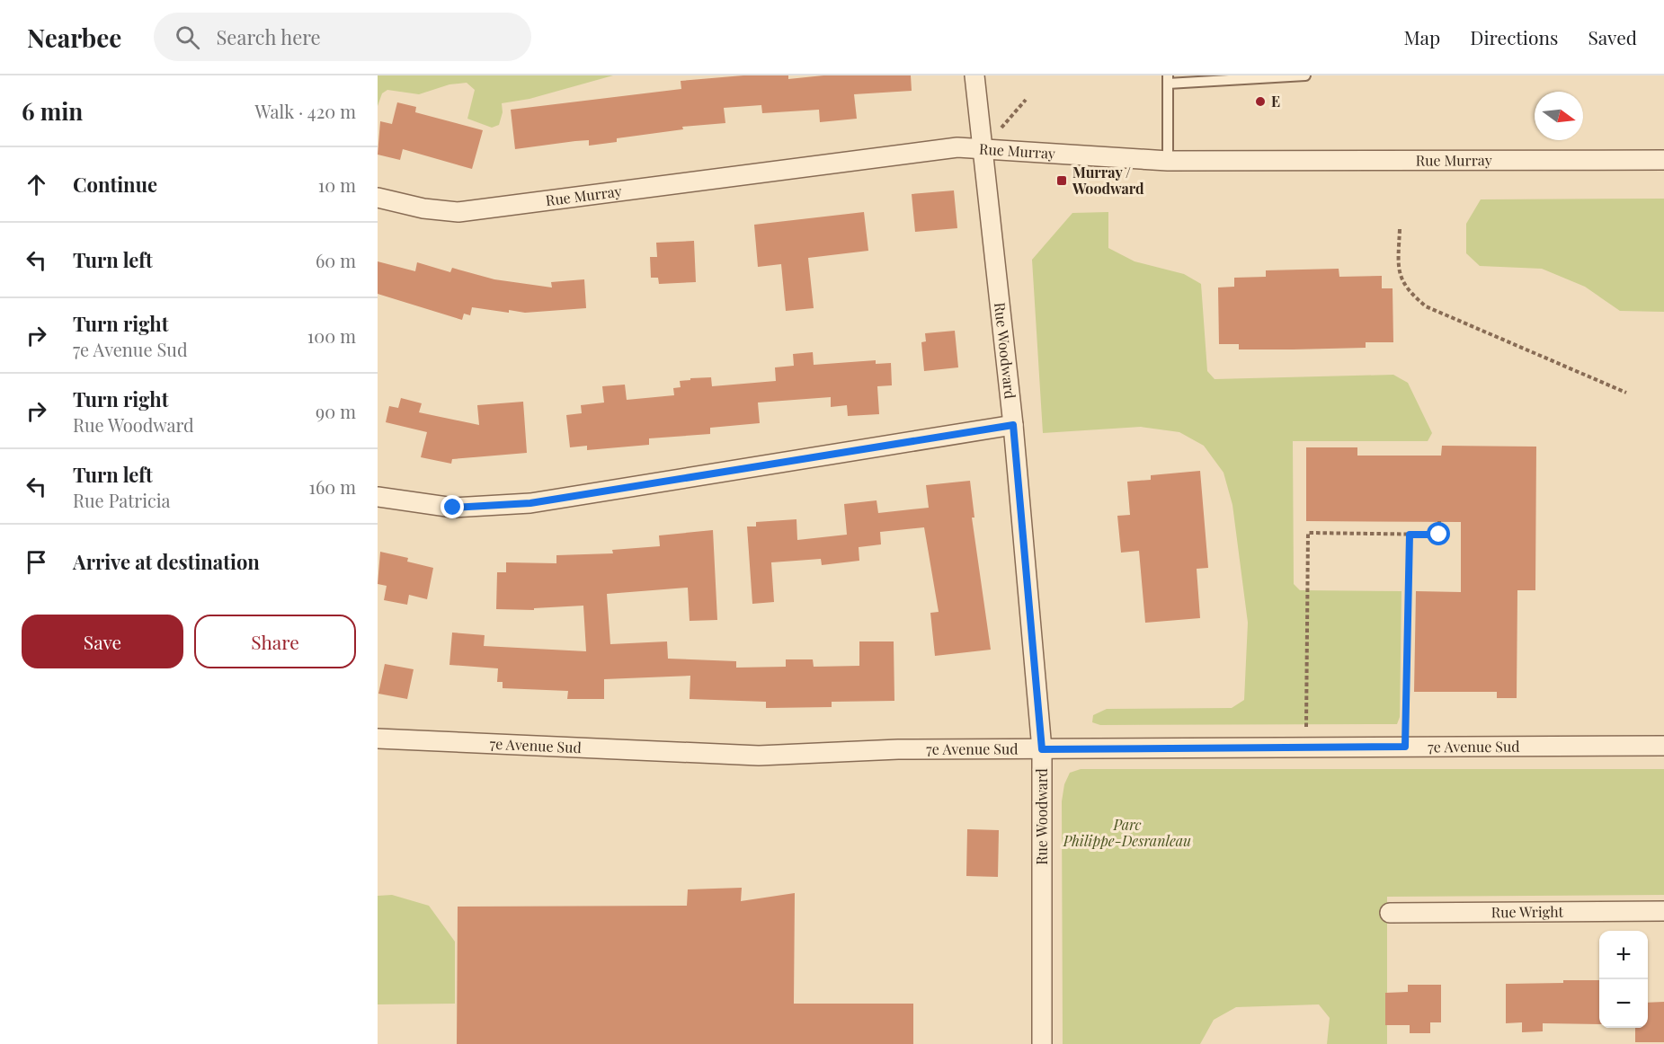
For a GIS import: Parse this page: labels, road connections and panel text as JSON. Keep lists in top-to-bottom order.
{
  "streets": {
    "street": [
      "Rue Murray",
      "Rue Woodward",
      "7e Avenue Sud",
      "Rue Wright"
    ]
  },
  "crossings": [
    ["Rue Murray", "Rue Woodward"],
    ["Rue Woodward", "7e Avenue Sud"]
  ],
  "parks": ["Parc Philippe-Desranleau"],
  "places": {
    "other": ["E"],
    "transit": ["Murray / Woodward"]
  },
  "north": "right",
  "page": {
    "header": "Nearbee",
    "search": "Search here",
    "nav": ["Map", "Directions", "Saved"],
    "heading": ["6 min", "Walk · 420 m"],
    "list": [
      ["Continue", "10 m"],
      ["Turn left", "60 m"],
      ["Turn right", "7e Avenue Sud", "100 m"],
      ["Turn right", "Rue Woodward", "90 m"],
      ["Turn left", "Rue Patricia", "160 m"],
      "Arrive at destination"
    ],
    "buttons": ["Save", "Share"],
    "map_buttons": ["+", "−"]
  }
}
